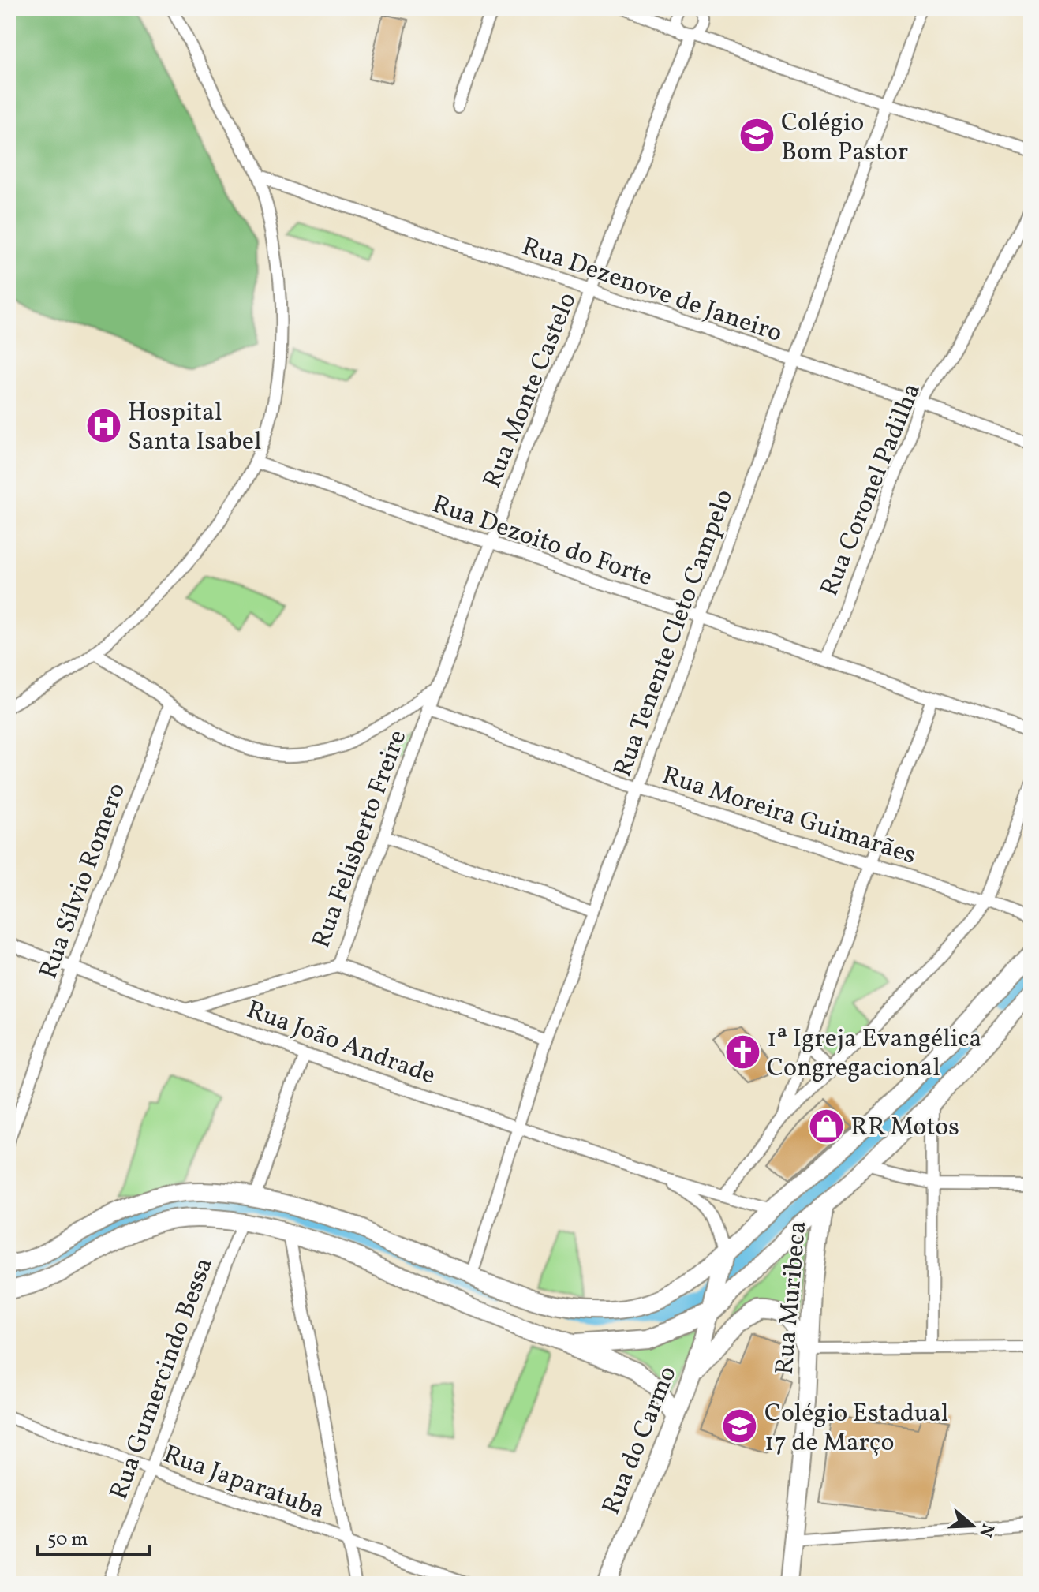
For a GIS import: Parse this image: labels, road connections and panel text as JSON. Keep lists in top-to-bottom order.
{
  "streets": {
    "main road": ["Rua Muribeca", "Rua do Carmo"],
    "street": [
      "Rua Dezenove de Janeiro",
      "Rua Monte Castelo",
      "Rua Coronel Padilha",
      "Rua Dezoito do Forte",
      "Rua Tenente Cleto Campelo",
      "Rua Moreira Guimarães",
      "Rua Felisberto Freire",
      "Rua Sílvio Romero",
      "Rua João Andrade",
      "Rua Gumercindo Bessa",
      "Rua Japaratuba"
    ]
  },
  "crossings": [
    ["Rua Dezenove de Janeiro", "Rua Monte Castelo"],
    ["Rua Dezenove de Janeiro", "Rua Coronel Padilha"],
    ["Rua Dezenove de Janeiro", "Rua Tenente Cleto Campelo"],
    ["Rua Monte Castelo", "Rua Dezoito do Forte"],
    ["Rua Monte Castelo", "Rua Felisberto Freire"],
    ["Rua Coronel Padilha", "Rua Dezoito do Forte"],
    ["Rua Dezoito do Forte", "Rua Tenente Cleto Campelo"],
    ["Rua Tenente Cleto Campelo", "Rua Moreira Guimarães"],
    ["Rua Tenente Cleto Campelo", "Rua João Andrade"],
    ["Rua Moreira Guimarães", "Rua Felisberto Freire"],
    ["Rua Felisberto Freire", "Rua João Andrade"],
    ["Rua Sílvio Romero", "Rua João Andrade"],
    ["Rua João Andrade", "Rua do Carmo"],
    ["Rua Gumercindo Bessa", "Rua Japaratuba"]
  ],
  "places": {
    "school or university": ["Colégio Bom Pastor", "Colégio Estadual 17 de Março"],
    "hospital": ["Hospital Santa Isabel"],
    "church": ["1ª Igreja Evangélica Congregacional"],
    "shop": ["RR Motos"]
  },
  "scale_bar": "50 m",
  "north": "right"
}
